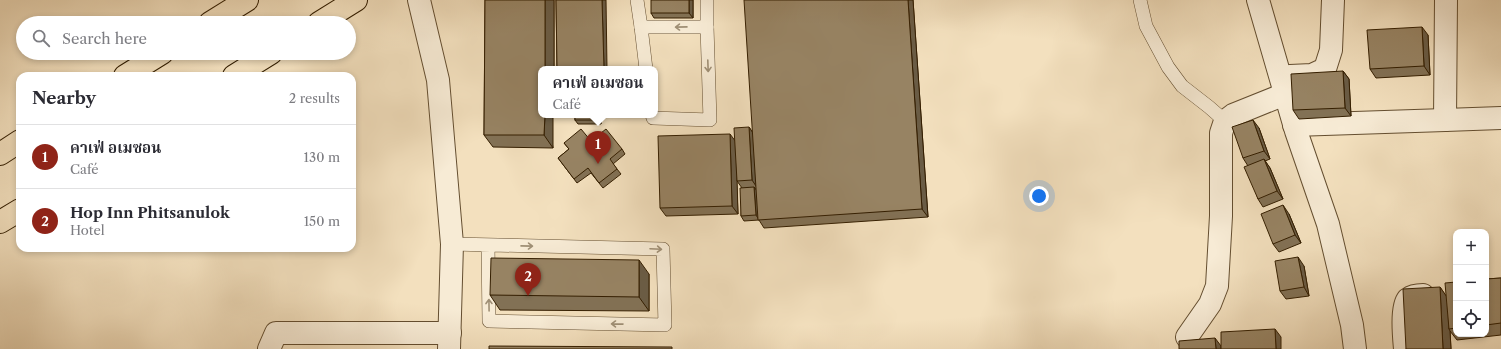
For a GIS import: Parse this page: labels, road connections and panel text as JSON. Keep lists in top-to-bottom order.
{
  "page": {
    "search": "Search here",
    "popup": ["คาเฟ่ อเมซอน", "Café"],
    "heading": ["Nearby", "2 results"],
    "list": [
      {
        "mark": "1",
        "name": "คาเฟ่ อเมซอน",
        "note": "Café",
        "value": "130 m"
      },
      {
        "mark": "2",
        "name": "Hop Inn Phitsanulok",
        "note": "Hotel",
        "value": "150 m"
      }
    ],
    "pins": ["1", "2"],
    "map_buttons": ["+", "−"]
  }
}
